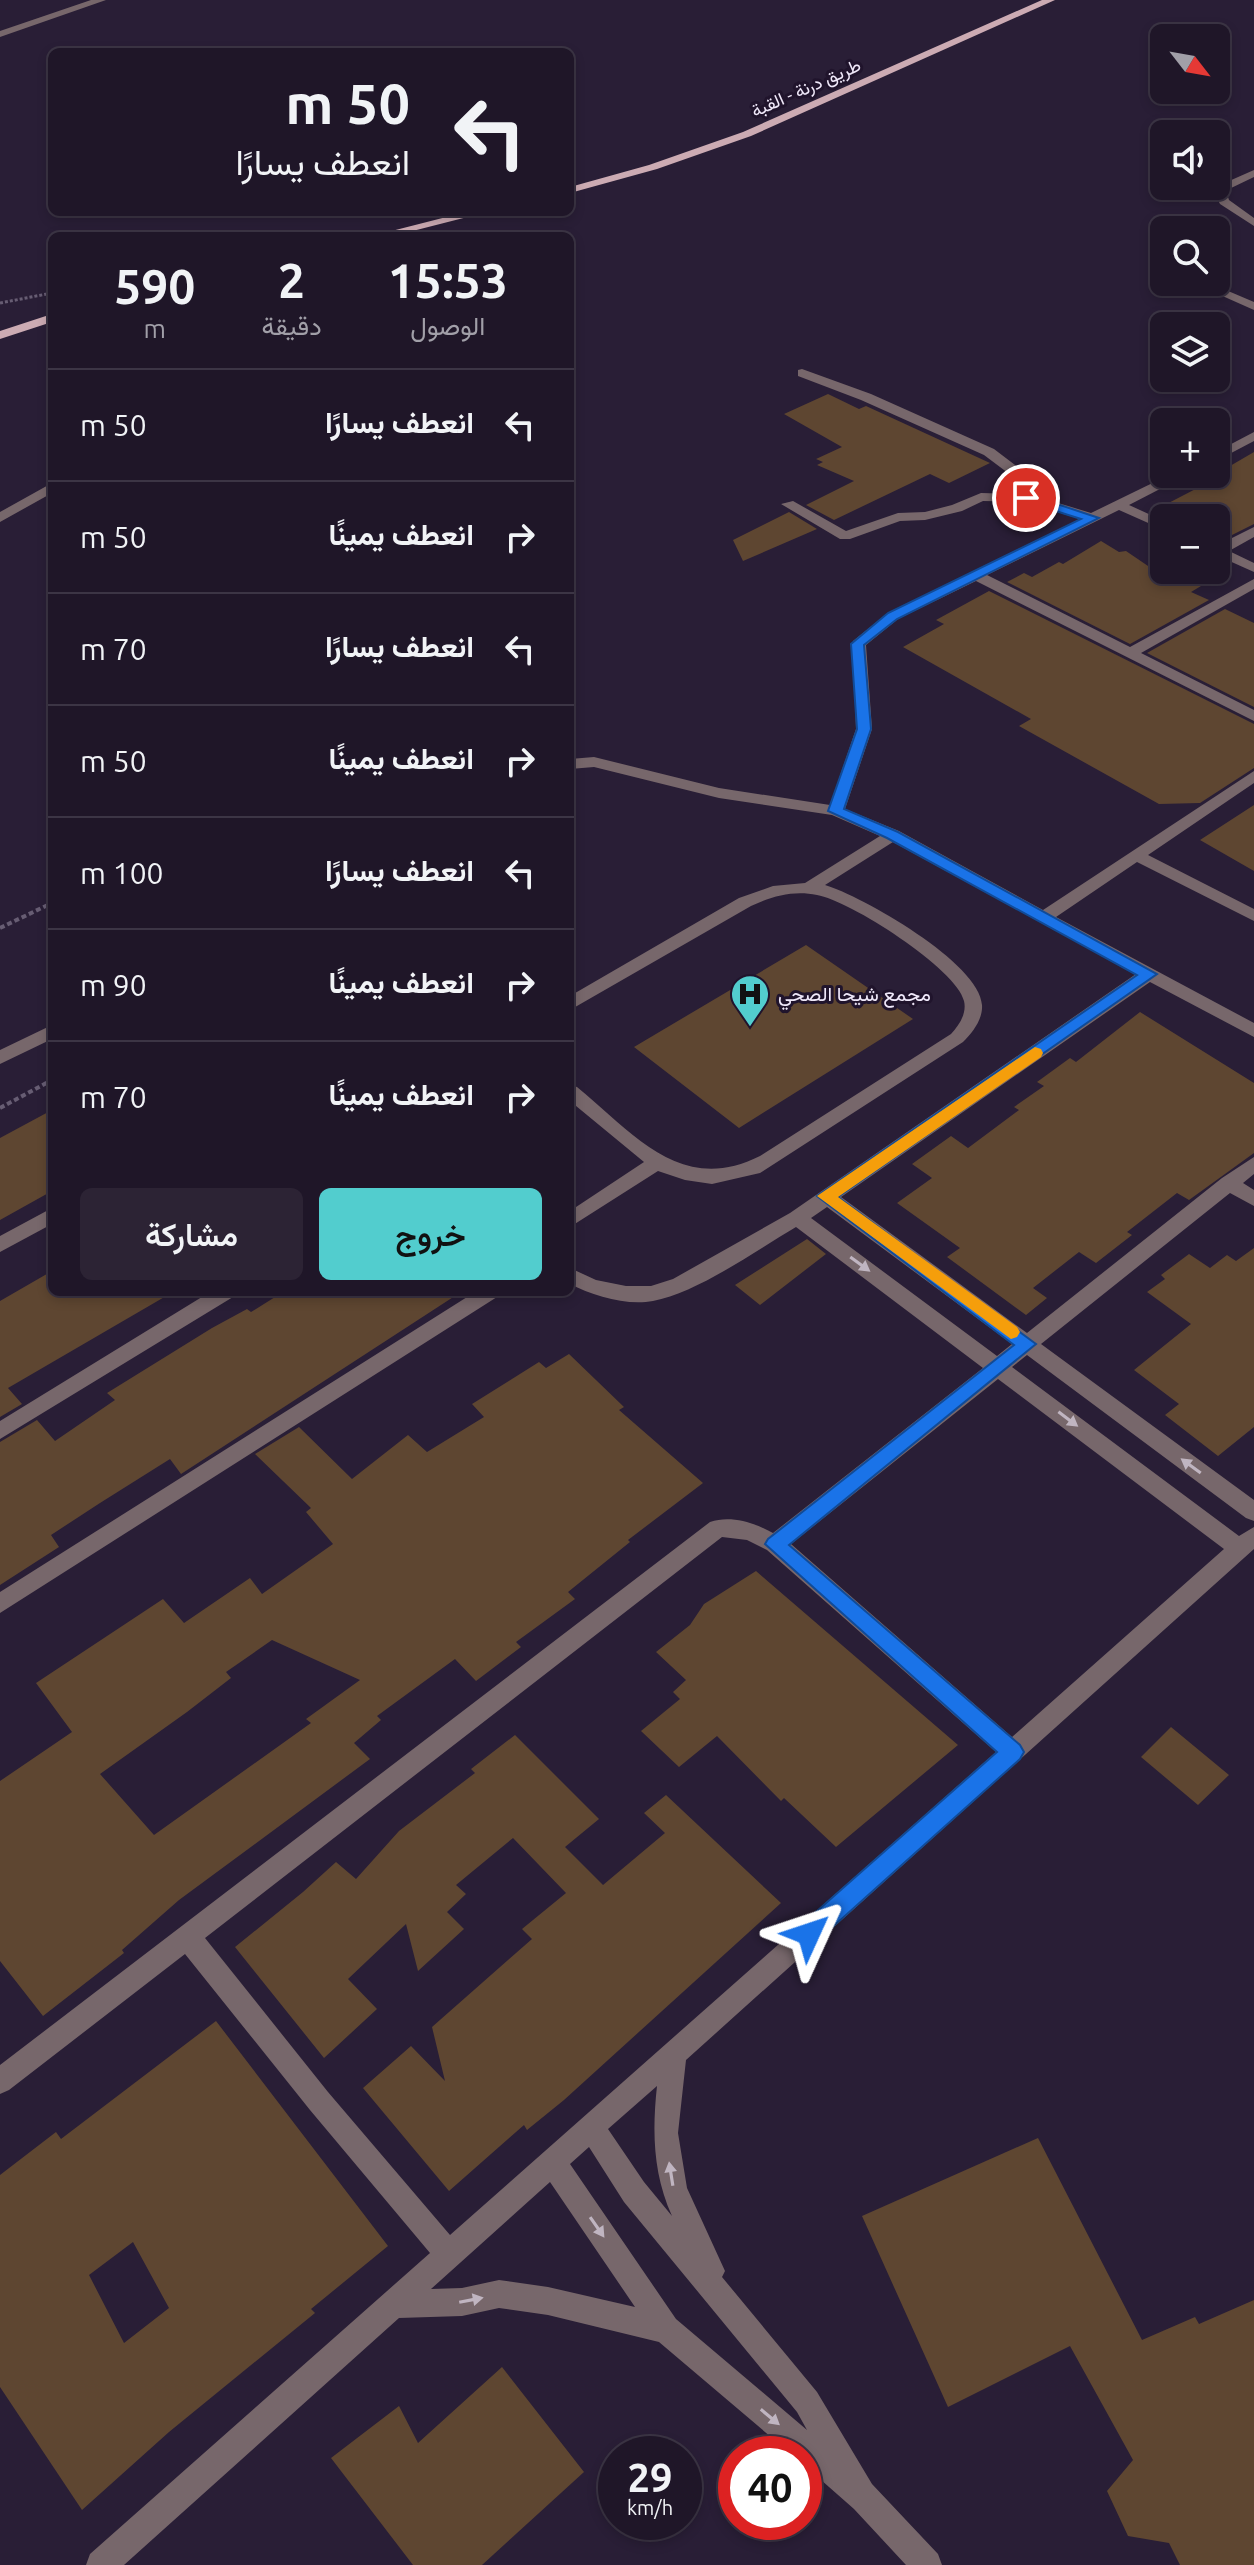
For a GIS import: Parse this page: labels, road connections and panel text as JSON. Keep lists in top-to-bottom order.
{
  "streets": {
    "main road": ["طريق درنة - القبة"]
  },
  "places": {
    "hospital": ["مجمع شيحا الصحي"]
  },
  "north": "bottom right",
  "page": {
    "map_buttons": ["+", "−"],
    "turn": ["50 m", "انعطف يسارًا"],
    "eta": [
      "15:53",
      "الوصول",
      "2",
      "دقيقة",
      "590",
      "m"
    ],
    "list": [
      {
        "name": "انعطف يسارًا",
        "value": "50 m"
      },
      {
        "name": "انعطف يمينًا",
        "value": "50 m"
      },
      {
        "name": "انعطف يسارًا",
        "value": "70 m"
      },
      {
        "name": "انعطف يمينًا",
        "value": "50 m"
      },
      {
        "name": "انعطف يسارًا",
        "value": "100 m"
      },
      {
        "name": "انعطف يمينًا",
        "value": "90 m"
      },
      {
        "name": "انعطف يمينًا",
        "value": "70 m"
      }
    ],
    "buttons": ["خروج", "مشاركة"],
    "speed": "29 km/h",
    "limit": "40"
  }
}
